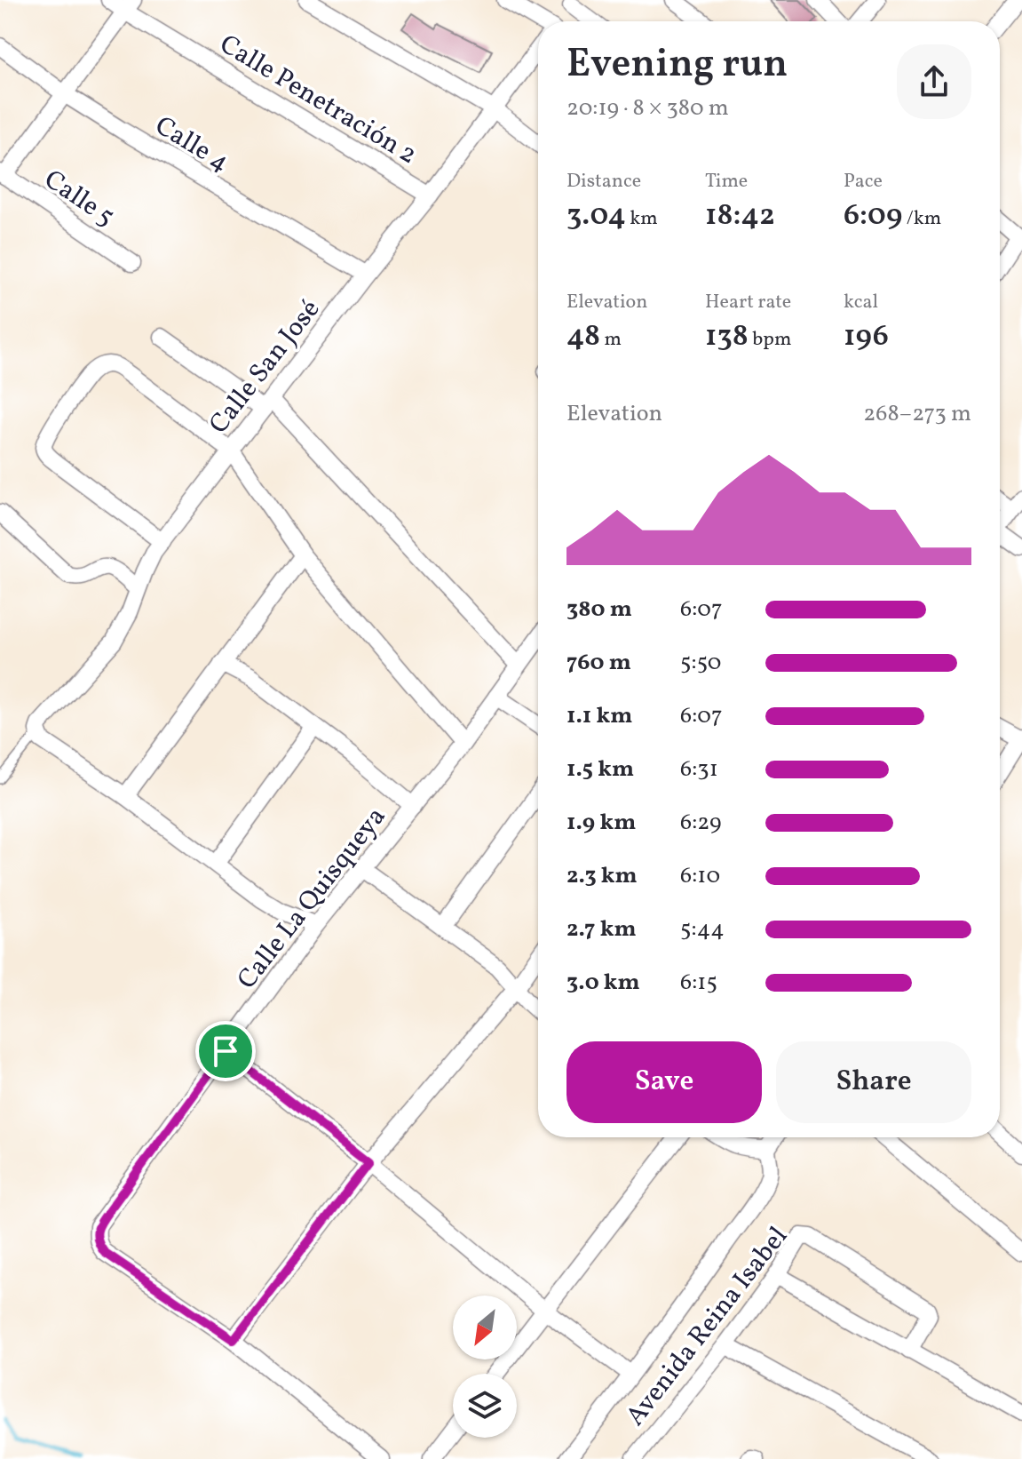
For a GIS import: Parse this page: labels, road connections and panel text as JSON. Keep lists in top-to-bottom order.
{
  "streets": {
    "street": [
      "Calle Penetración 2",
      "Calle 4",
      "Calle 5",
      "Calle San José",
      "Calle La Quisqueya",
      "Avenida Reina Isabel"
    ]
  },
  "crossings": [
    ["Calle Penetración 2", "Calle San José"],
    ["Calle 4", "Calle San José"]
  ],
  "north": "bottom left",
  "page": {
    "heading": ["Evening run", "20:19 · 8 × 380 m"],
    "stats": [
      ["Distance", "3.04 km"],
      ["Time", "18:42"],
      ["Pace", "6:09 /km"],
      ["Elevation", "48 m"],
      ["Heart rate", "138 bpm"],
      ["kcal", "196"]
    ],
    "chart": ["Elevation", "268–273 m"],
    "list": [
      {
        "name": "380 m",
        "note": "6:07"
      },
      {
        "name": "760 m",
        "note": "5:50"
      },
      {
        "name": "1.1 km",
        "note": "6:07"
      },
      {
        "name": "1.5 km",
        "note": "6:31"
      },
      {
        "name": "1.9 km",
        "note": "6:29"
      },
      {
        "name": "2.3 km",
        "note": "6:10"
      },
      {
        "name": "2.7 km",
        "note": "5:44"
      },
      {
        "name": "3.0 km",
        "note": "6:15"
      }
    ],
    "buttons": ["Save", "Share"]
  }
}
